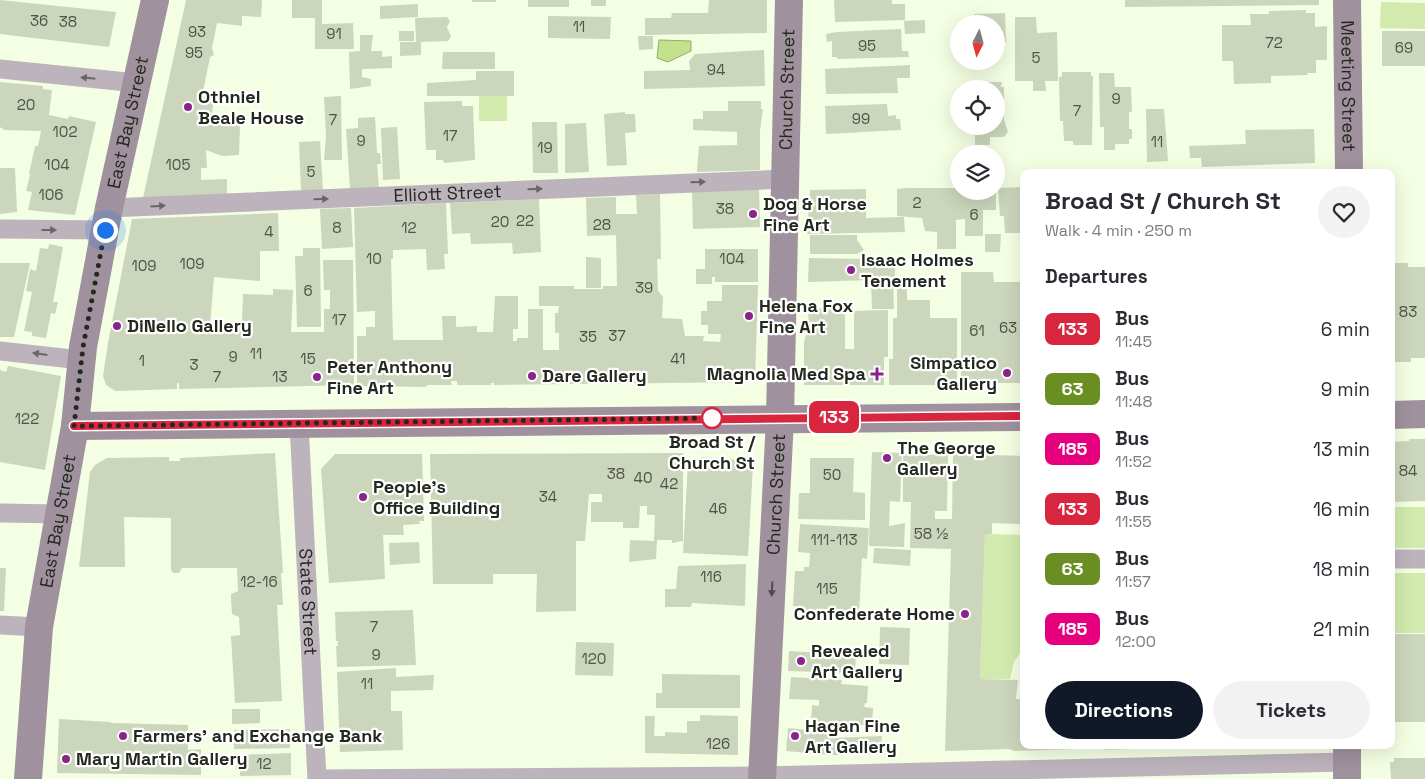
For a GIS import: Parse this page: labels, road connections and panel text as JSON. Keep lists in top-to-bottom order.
{
  "streets": {
    "street": [
      "Meeting Street",
      "Church Street",
      "East Bay Street",
      "Elliott Street",
      "State Street"
    ]
  },
  "crossings": [
    ["Church Street", "Elliott Street"],
    ["East Bay Street", "Elliott Street"]
  ],
  "one_way": ["Church Street", "Elliott Street"],
  "places": {
    "other": [
      "Othniel Beale House",
      "Dog & Horse Fine Art",
      "Isaac Holmes Tenement",
      "Helena Fox Fine Art",
      "DiNello Gallery",
      "Simpatico Gallery",
      "Dare Gallery",
      "Peter Anthony Fine Art",
      "Broad St / Church St",
      "The George Gallery",
      "People's Office Building",
      "Confederate Home",
      "Revealed Art Gallery",
      "Farmers' and Exchange Bank",
      "Hagan Fine Art Gallery",
      "Mary Martin Gallery"
    ],
    "health": ["Magnolia Med Spa"]
  },
  "lines": ["bus line 133"],
  "house_numbers": [
    "36",
    "38",
    "11",
    "93",
    "91",
    "72",
    "95",
    "69",
    "95",
    "5",
    "94",
    "9",
    "20",
    "7",
    "99",
    "7",
    "102",
    "17",
    "9",
    "11",
    "19",
    "104",
    "105",
    "5",
    "106",
    "2",
    "38",
    "6",
    "22",
    "20",
    "28",
    "8",
    "12",
    "4",
    "10",
    "104",
    "109",
    "109",
    "39",
    "6",
    "83",
    "17",
    "63",
    "61",
    "37",
    "35",
    "11",
    "9",
    "15",
    "41",
    "1",
    "3",
    "7",
    "13",
    "122",
    "84",
    "38",
    "50",
    "40",
    "42",
    "34",
    "46",
    "58 ½",
    "111-113",
    "116",
    "12-16",
    "115",
    "7",
    "9",
    "120",
    "11",
    "126",
    "12"
  ],
  "north": "bottom",
  "page": {
    "on_map": "133",
    "heading": [
      ["Broad St / Church St", "Walk · 4 min · 250 m"],
      "Departures"
    ],
    "list": [
      {
        "mark": "133",
        "name": "Bus",
        "note": "11:45",
        "value": "6 min"
      },
      {
        "mark": "63",
        "name": "Bus",
        "note": "11:48",
        "value": "9 min"
      },
      {
        "mark": "185",
        "name": "Bus",
        "note": "11:52",
        "value": "13 min"
      },
      {
        "mark": "133",
        "name": "Bus",
        "note": "11:55",
        "value": "16 min"
      },
      {
        "mark": "63",
        "name": "Bus",
        "note": "11:57",
        "value": "18 min"
      },
      {
        "mark": "185",
        "name": "Bus",
        "note": "12:00",
        "value": "21 min"
      }
    ],
    "buttons": ["Directions", "Tickets"]
  }
}
